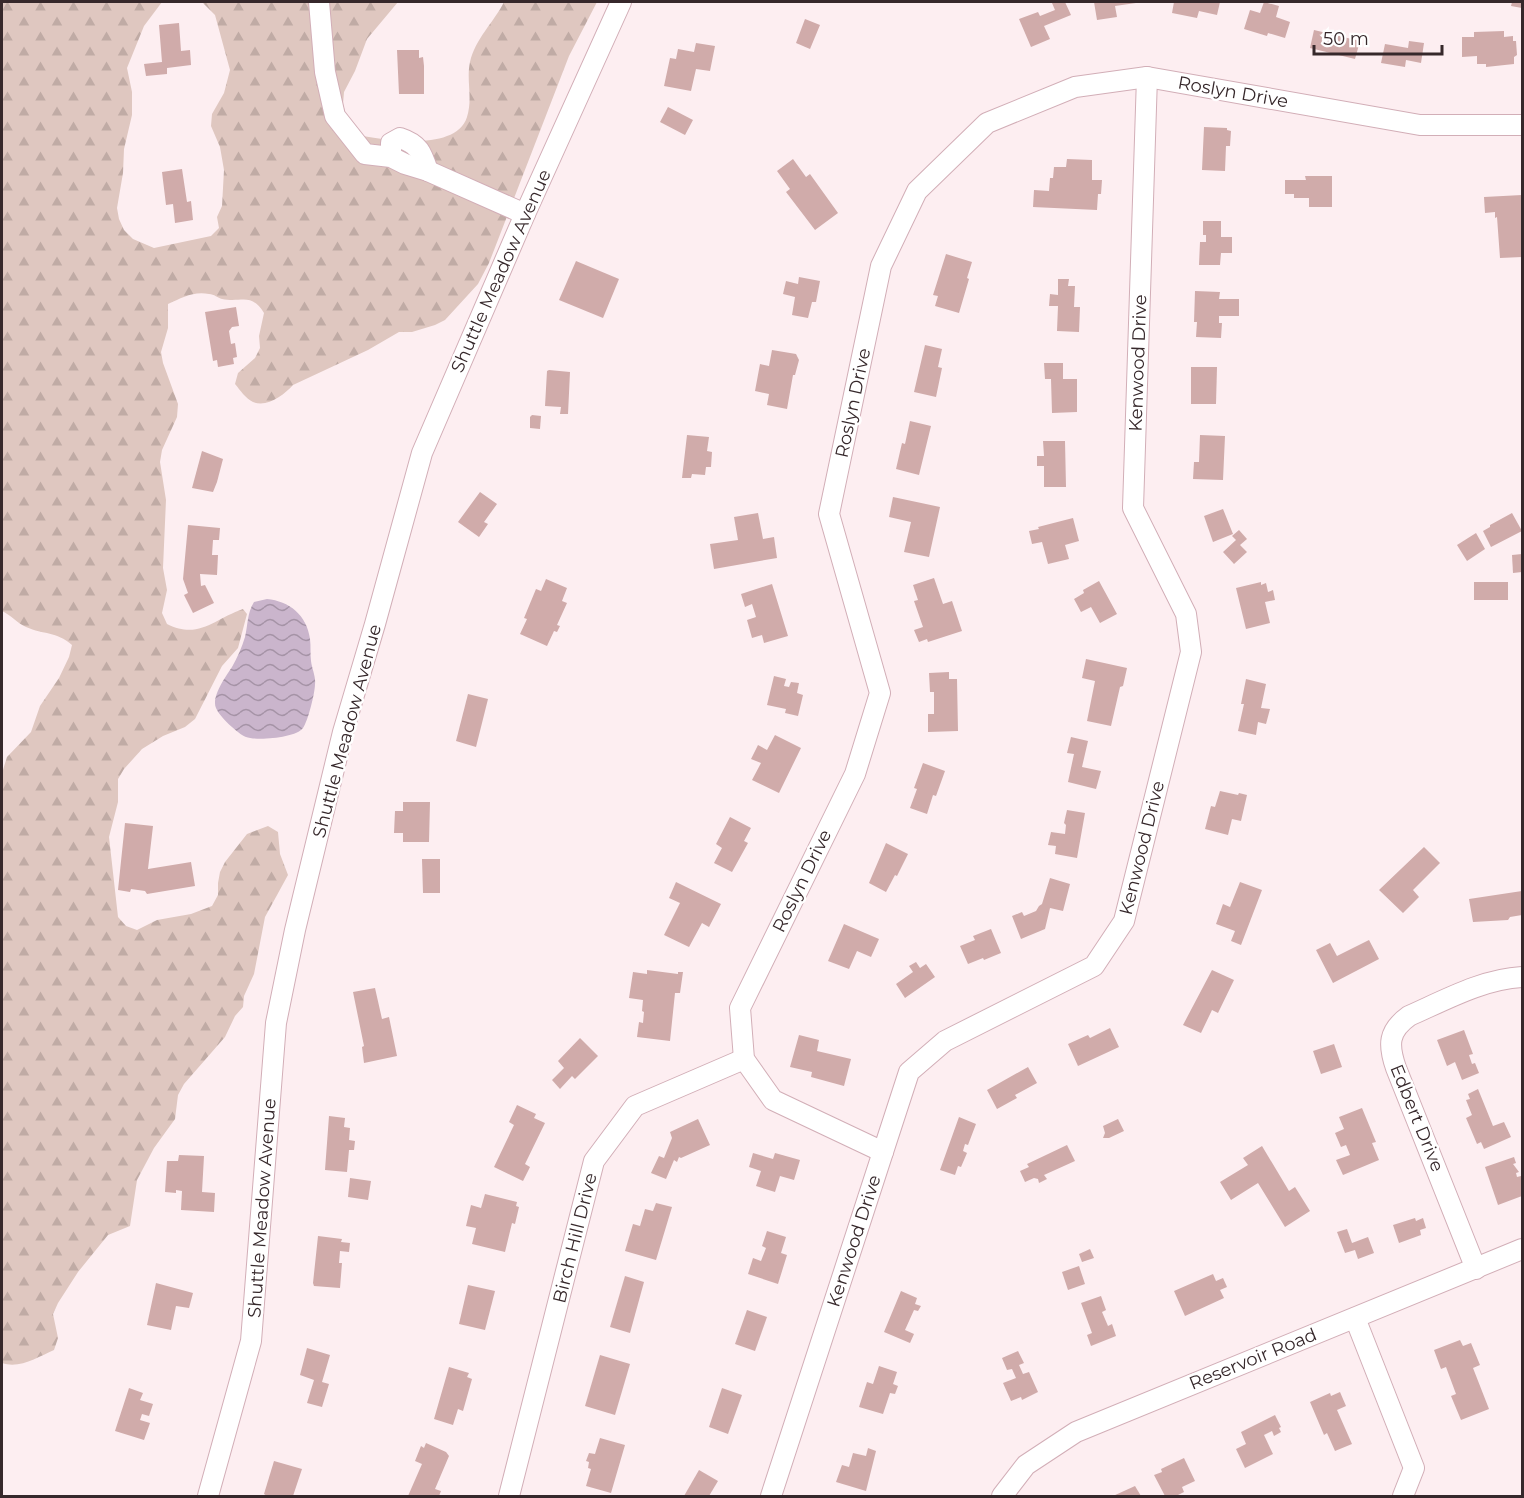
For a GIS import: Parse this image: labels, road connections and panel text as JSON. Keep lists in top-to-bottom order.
{
  "streets": {
    "street": [
      "Roslyn Drive",
      "Shuttle Meadow Avenue",
      "Kenwood Drive",
      "Edbert Drive",
      "Birch Hill Drive",
      "Reservoir Road"
    ]
  },
  "crossings": [
    ["Roslyn Drive", "Kenwood Drive"],
    ["Roslyn Drive", "Birch Hill Drive"],
    ["Edbert Drive", "Reservoir Road"]
  ],
  "scale_bar": "50 m"
}
